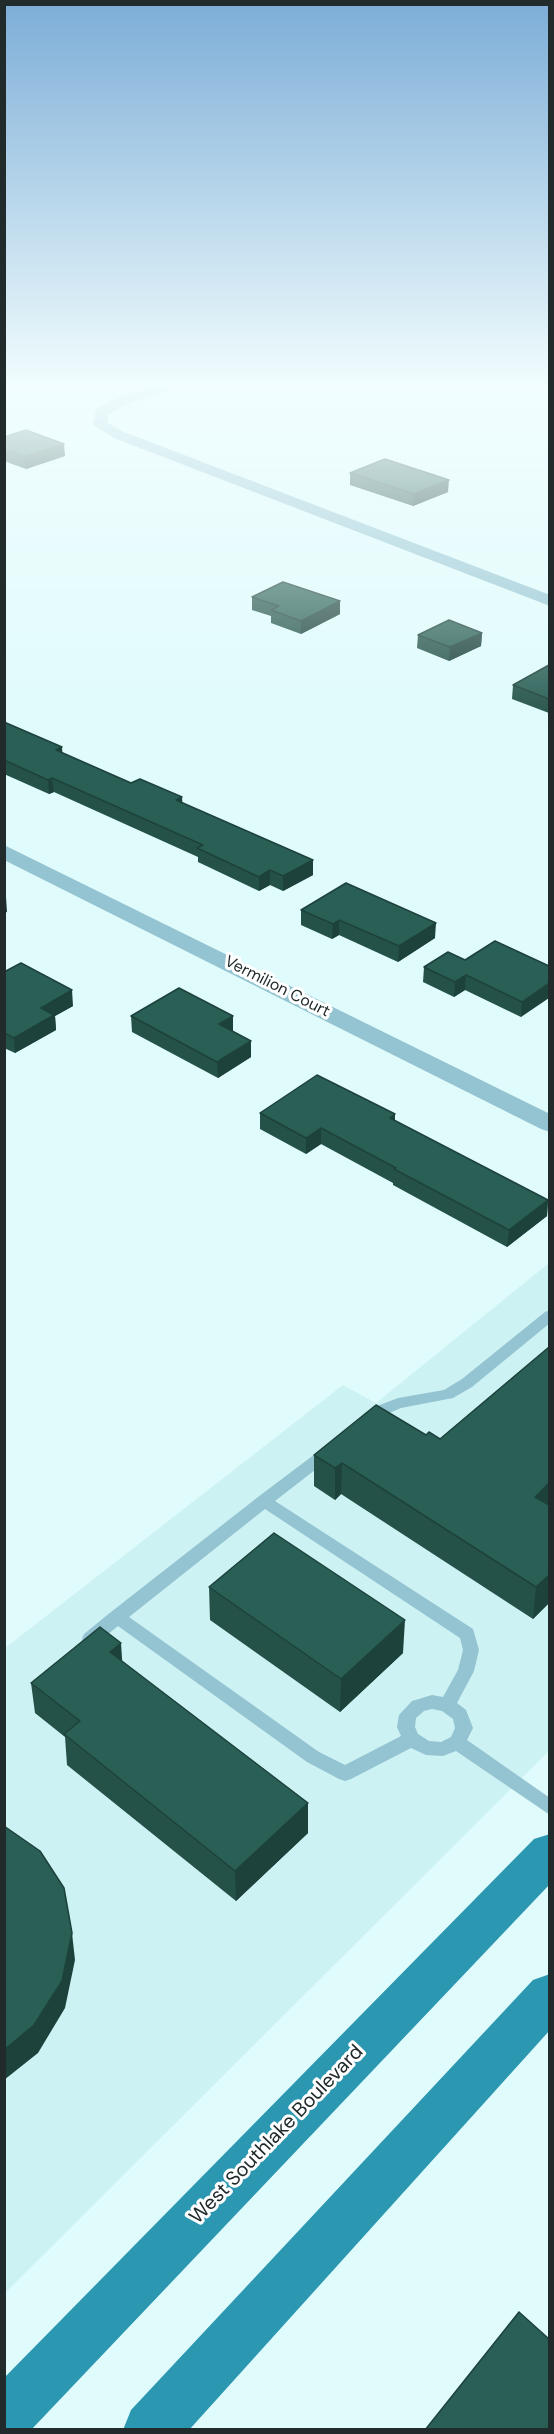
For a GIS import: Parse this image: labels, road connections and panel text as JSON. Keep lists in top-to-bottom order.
{
  "streets": {
    "main road": ["West Southlake Boulevard"],
    "street": ["Vermilion Court"]
  }
}
